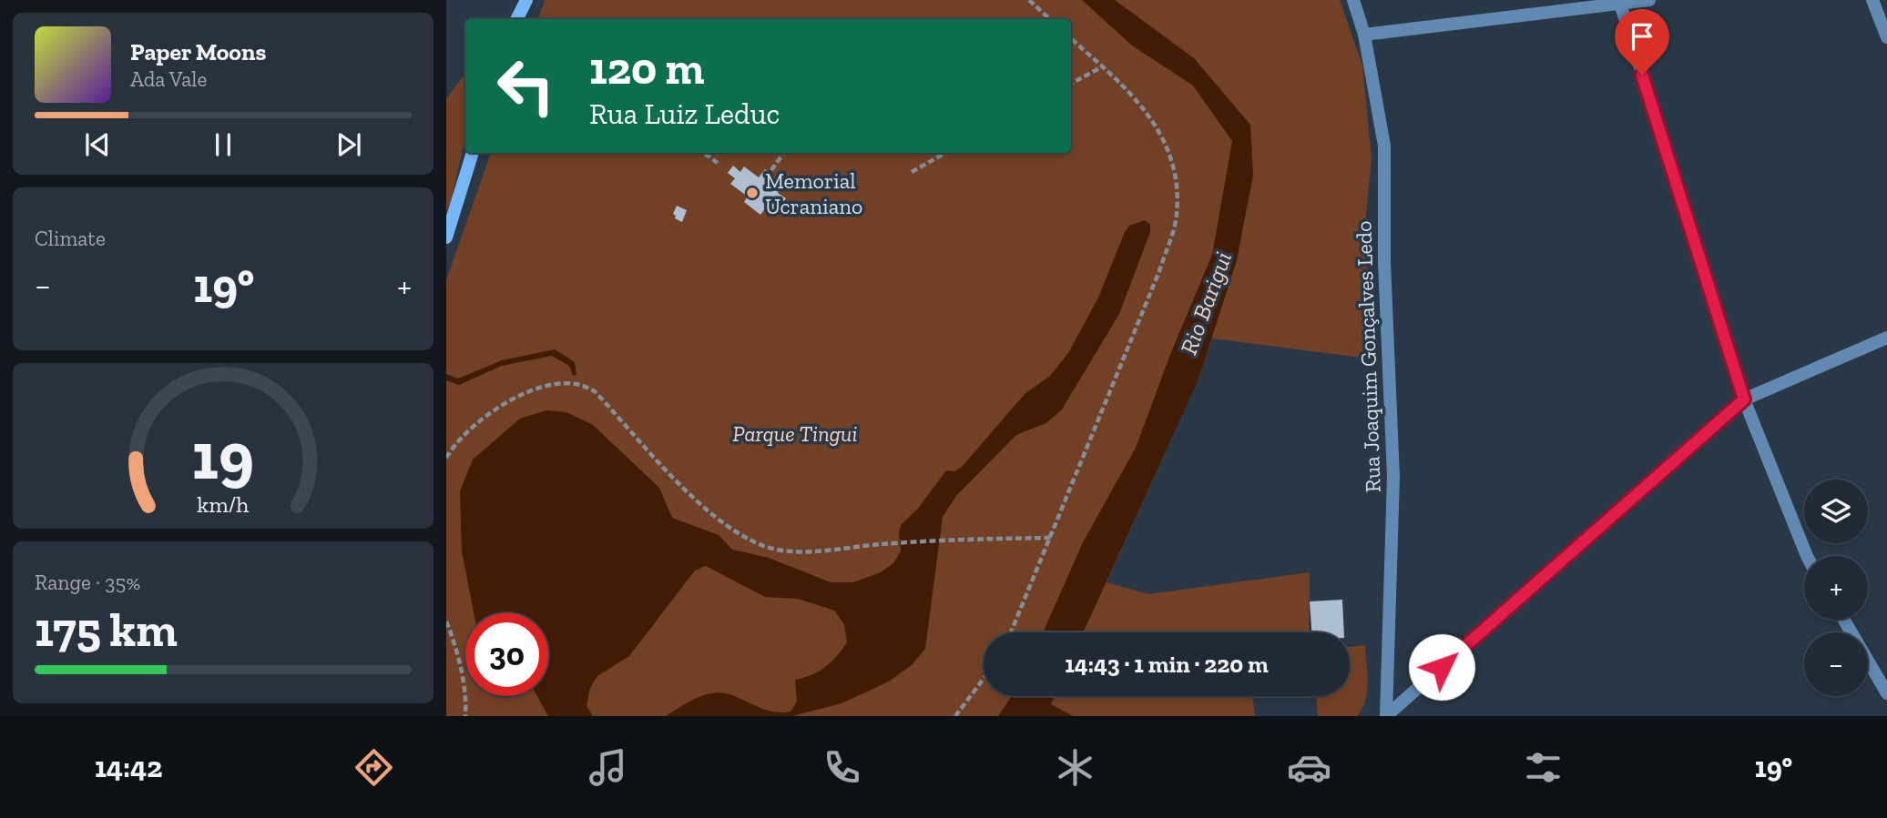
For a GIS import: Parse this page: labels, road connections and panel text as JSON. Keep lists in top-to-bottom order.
{
  "streets": {
    "street": ["Rua Joaquim Gonçalves Ledo"]
  },
  "water": ["Rio Barigui"],
  "parks": ["Parque Tingui"],
  "places": ["Memorial Ucraniano"],
  "page": {
    "turn": ["120 m", "Rua Luiz Leduc"],
    "song": ["Paper Moons", "Ada Vale"],
    "tile": [
      "Climate",
      ["Range · 35%", "175 km"]
    ],
    "heat": ["−", "19°", "+"],
    "map_buttons": ["+", "−"],
    "limit": "30",
    "trip": "14:43 · 1 min · 220 m",
    "tabs": ["14:42", "19°"],
    "gauge": ["19", "km/h"]
  }
}
